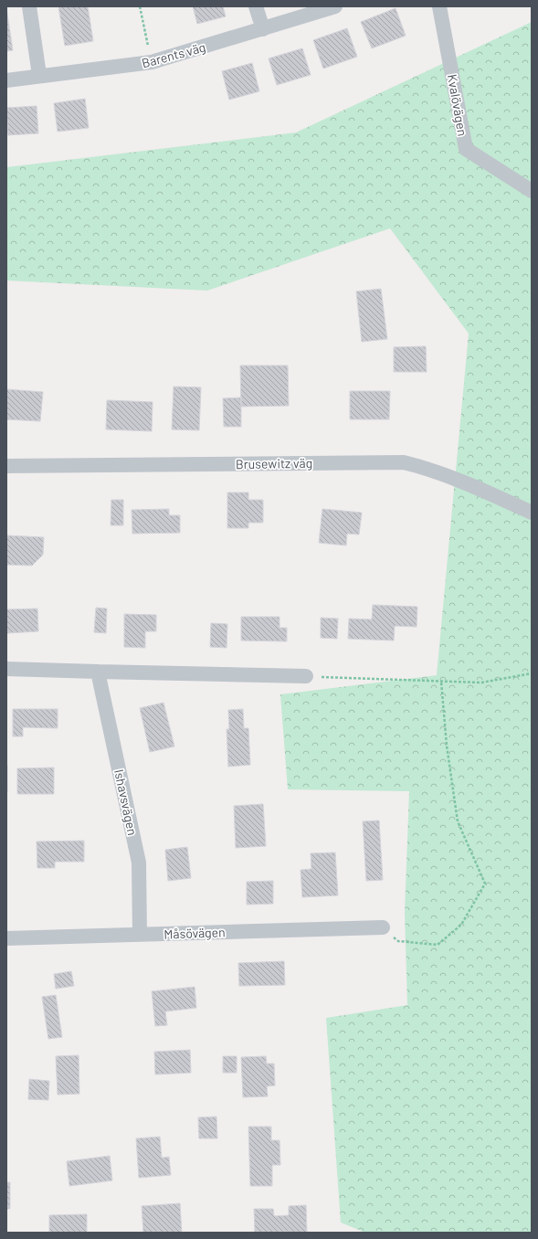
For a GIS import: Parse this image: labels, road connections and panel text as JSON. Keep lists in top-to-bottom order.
{
  "streets": {
    "street": [
      "Barents väg",
      "Kvalövägen",
      "Brusewitz väg",
      "Ishavsvägen",
      "Måsövägen"
    ]
  },
  "crossings": [
    ["Ishavsvägen", "Måsövägen"]
  ]
}
